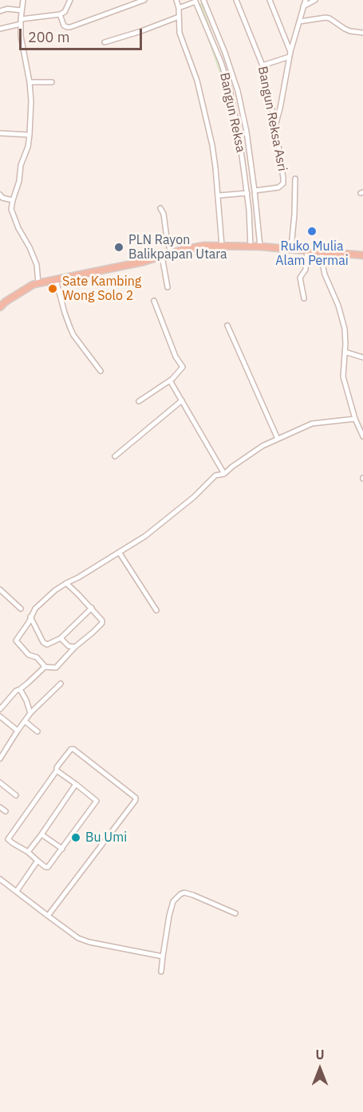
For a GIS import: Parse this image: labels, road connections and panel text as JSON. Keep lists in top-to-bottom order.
{
  "streets": {
    "street": ["Bangun Reksa", "Bangun Reksa Asri"]
  },
  "places": [
    "Ruko Mulia Alam Permai",
    "PLN Rayon Balikpapan Utara",
    "Sate Kambing Wong Solo 2",
    "Bu Umi"
  ],
  "scale_bar": "200 m",
  "north": "top"
}
